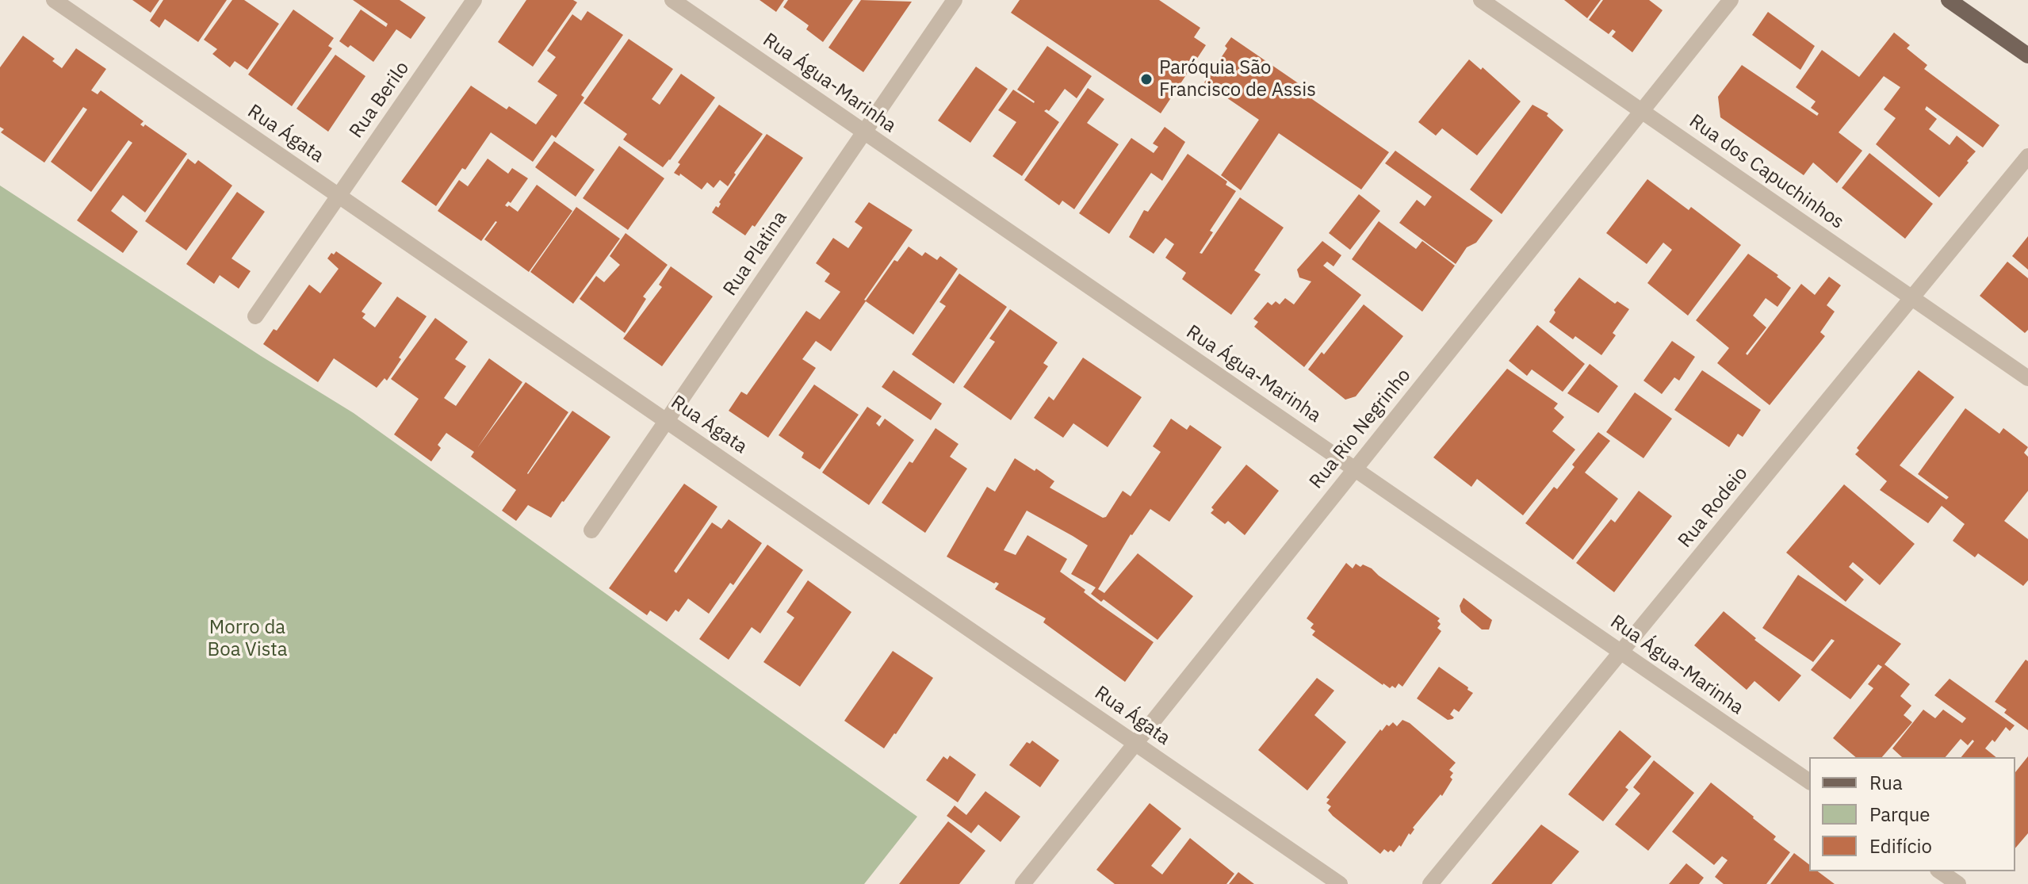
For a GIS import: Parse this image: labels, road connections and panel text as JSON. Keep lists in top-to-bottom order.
{
  "streets": {
    "street": [
      "Rua Água-Marinha",
      "Rua Berilo",
      "Rua Ágata",
      "Rua dos Capuchinhos",
      "Rua Platina",
      "Rua Rio Negrinho",
      "Rua Rodeio"
    ]
  },
  "crossings": [
    ["Rua Água-Marinha", "Rua Platina"],
    ["Rua Água-Marinha", "Rua Rio Negrinho"],
    ["Rua Água-Marinha", "Rua Rodeio"],
    ["Rua Berilo", "Rua Ágata"],
    ["Rua Ágata", "Rua Platina"],
    ["Rua Ágata", "Rua Rio Negrinho"],
    ["Rua dos Capuchinhos", "Rua Rio Negrinho"],
    ["Rua dos Capuchinhos", "Rua Rodeio"]
  ],
  "parks": ["Morro da Boa Vista"],
  "places": ["Paróquia São Francisco de Assis"],
  "legend": ["Rua", "Parque", "Edifício"]
}
